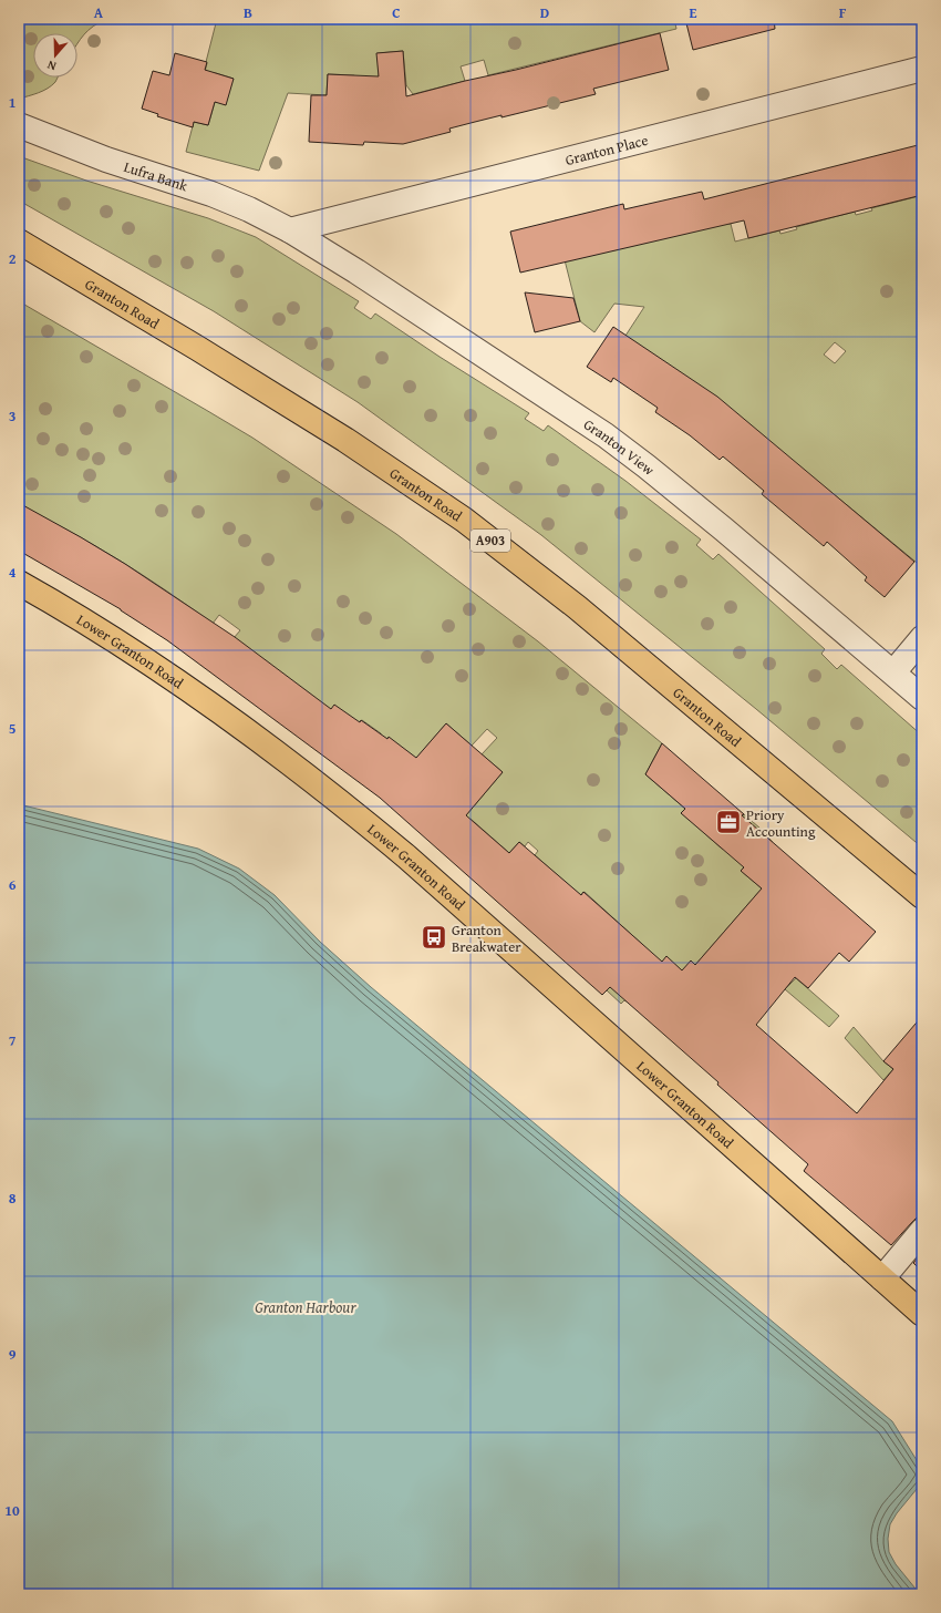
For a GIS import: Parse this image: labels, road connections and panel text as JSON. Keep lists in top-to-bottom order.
{
  "streets": {
    "main road": ["Granton Road", "A903", "Lower Granton Road"],
    "street": ["Granton Place", "Lufra Bank", "Granton View"]
  },
  "crossings": [
    ["Granton Place", "Lufra Bank"],
    ["Granton Place", "Granton View"],
    ["Lufra Bank", "Granton View"]
  ],
  "water": ["Granton Harbour"],
  "places": {
    "office": ["Priory Accounting"],
    "bus stop": ["Granton Breakwater"]
  },
  "north": "bottom",
  "grid": {
    "columns": [
      "A",
      "B",
      "C",
      "D",
      "E",
      "F"
    ],
    "rows": [
      "1",
      "2",
      "3",
      "4",
      "5",
      "6",
      "7",
      "8",
      "9",
      "10"
    ]
  }
}
